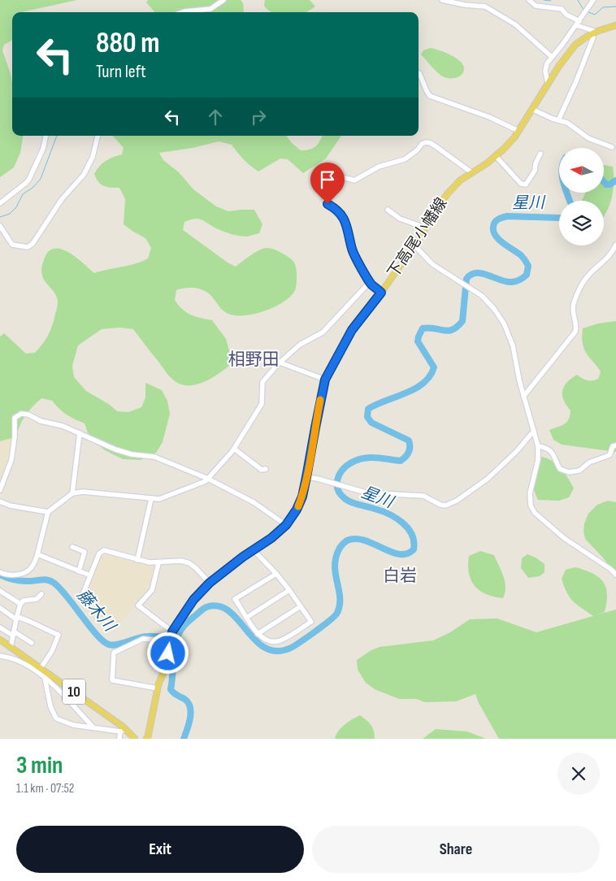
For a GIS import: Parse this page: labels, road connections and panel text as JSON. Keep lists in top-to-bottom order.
{
  "streets": {
    "main road": ["下高尾小幡線", "10"]
  },
  "districts": ["相野田", "白岩"],
  "water": ["星川", "藤木川"],
  "north": "left",
  "page": {
    "turn": ["880 m", "Turn left"],
    "heading": ["3 min", "1.1 km · 07:52"],
    "buttons": ["Exit", "Share"]
  }
}
